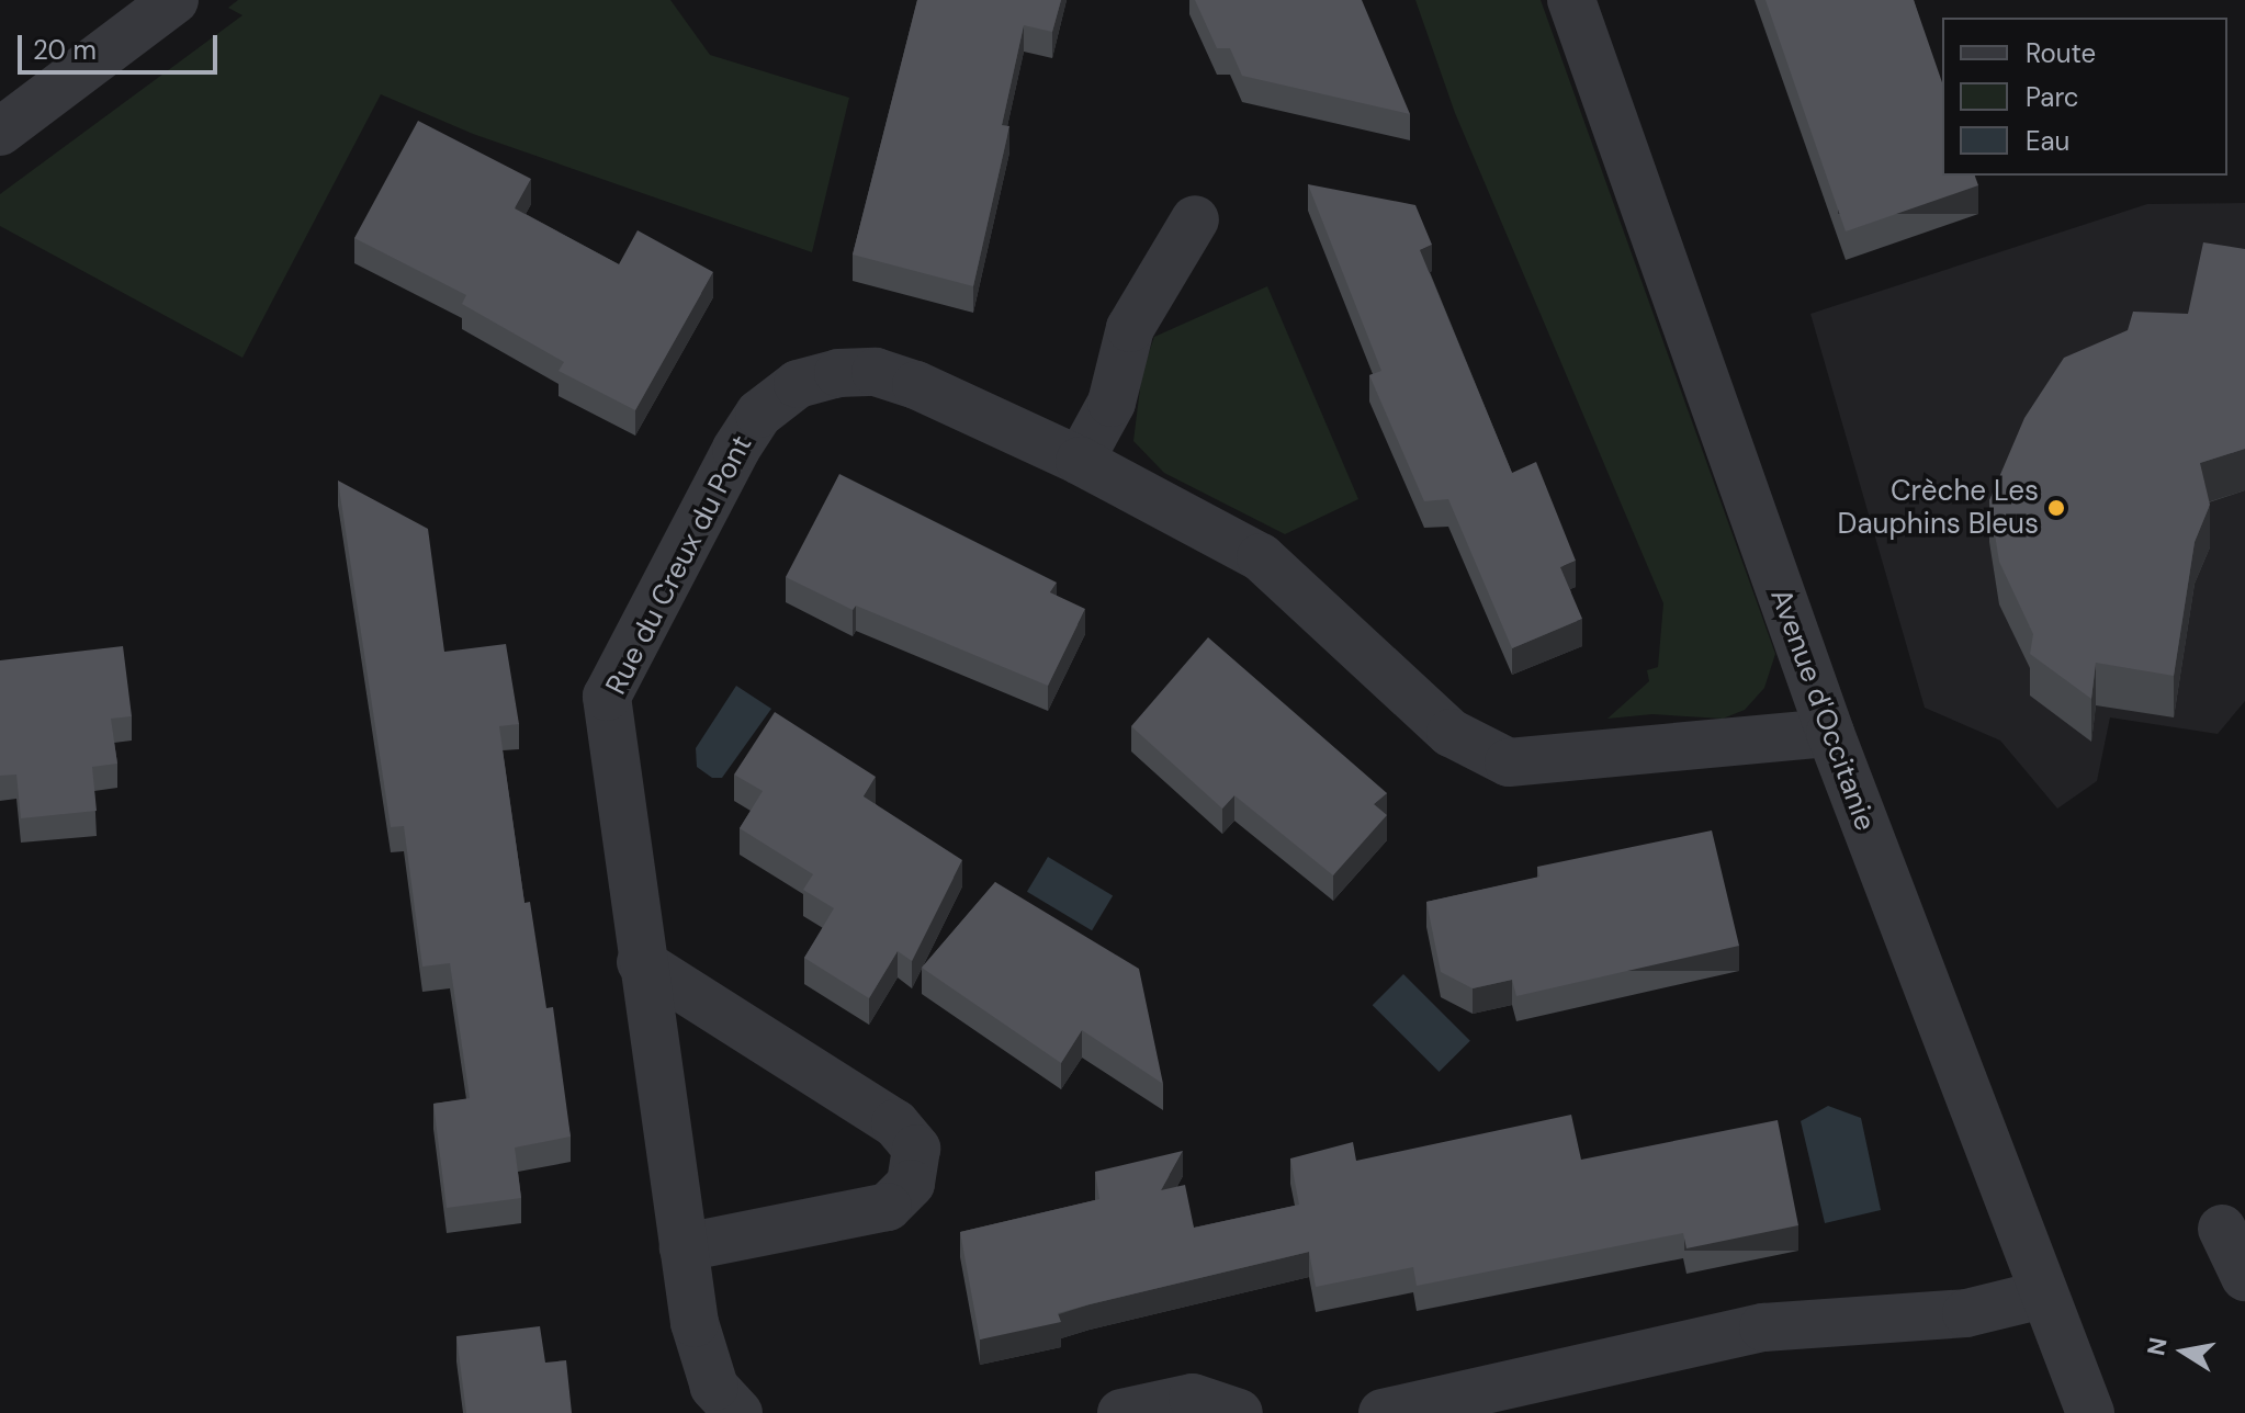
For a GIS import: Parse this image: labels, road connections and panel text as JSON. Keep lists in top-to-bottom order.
{
  "streets": {
    "street": ["Rue du Creux du Pont", "Avenue d'Occitanie"]
  },
  "crossings": [
    ["Rue du Creux du Pont", "Avenue d'Occitanie"]
  ],
  "places": ["Crèche Les Dauphins Bleus"],
  "legend": ["Route", "Parc", "Eau"],
  "scale_bar": "20 m",
  "north": "left"
}
